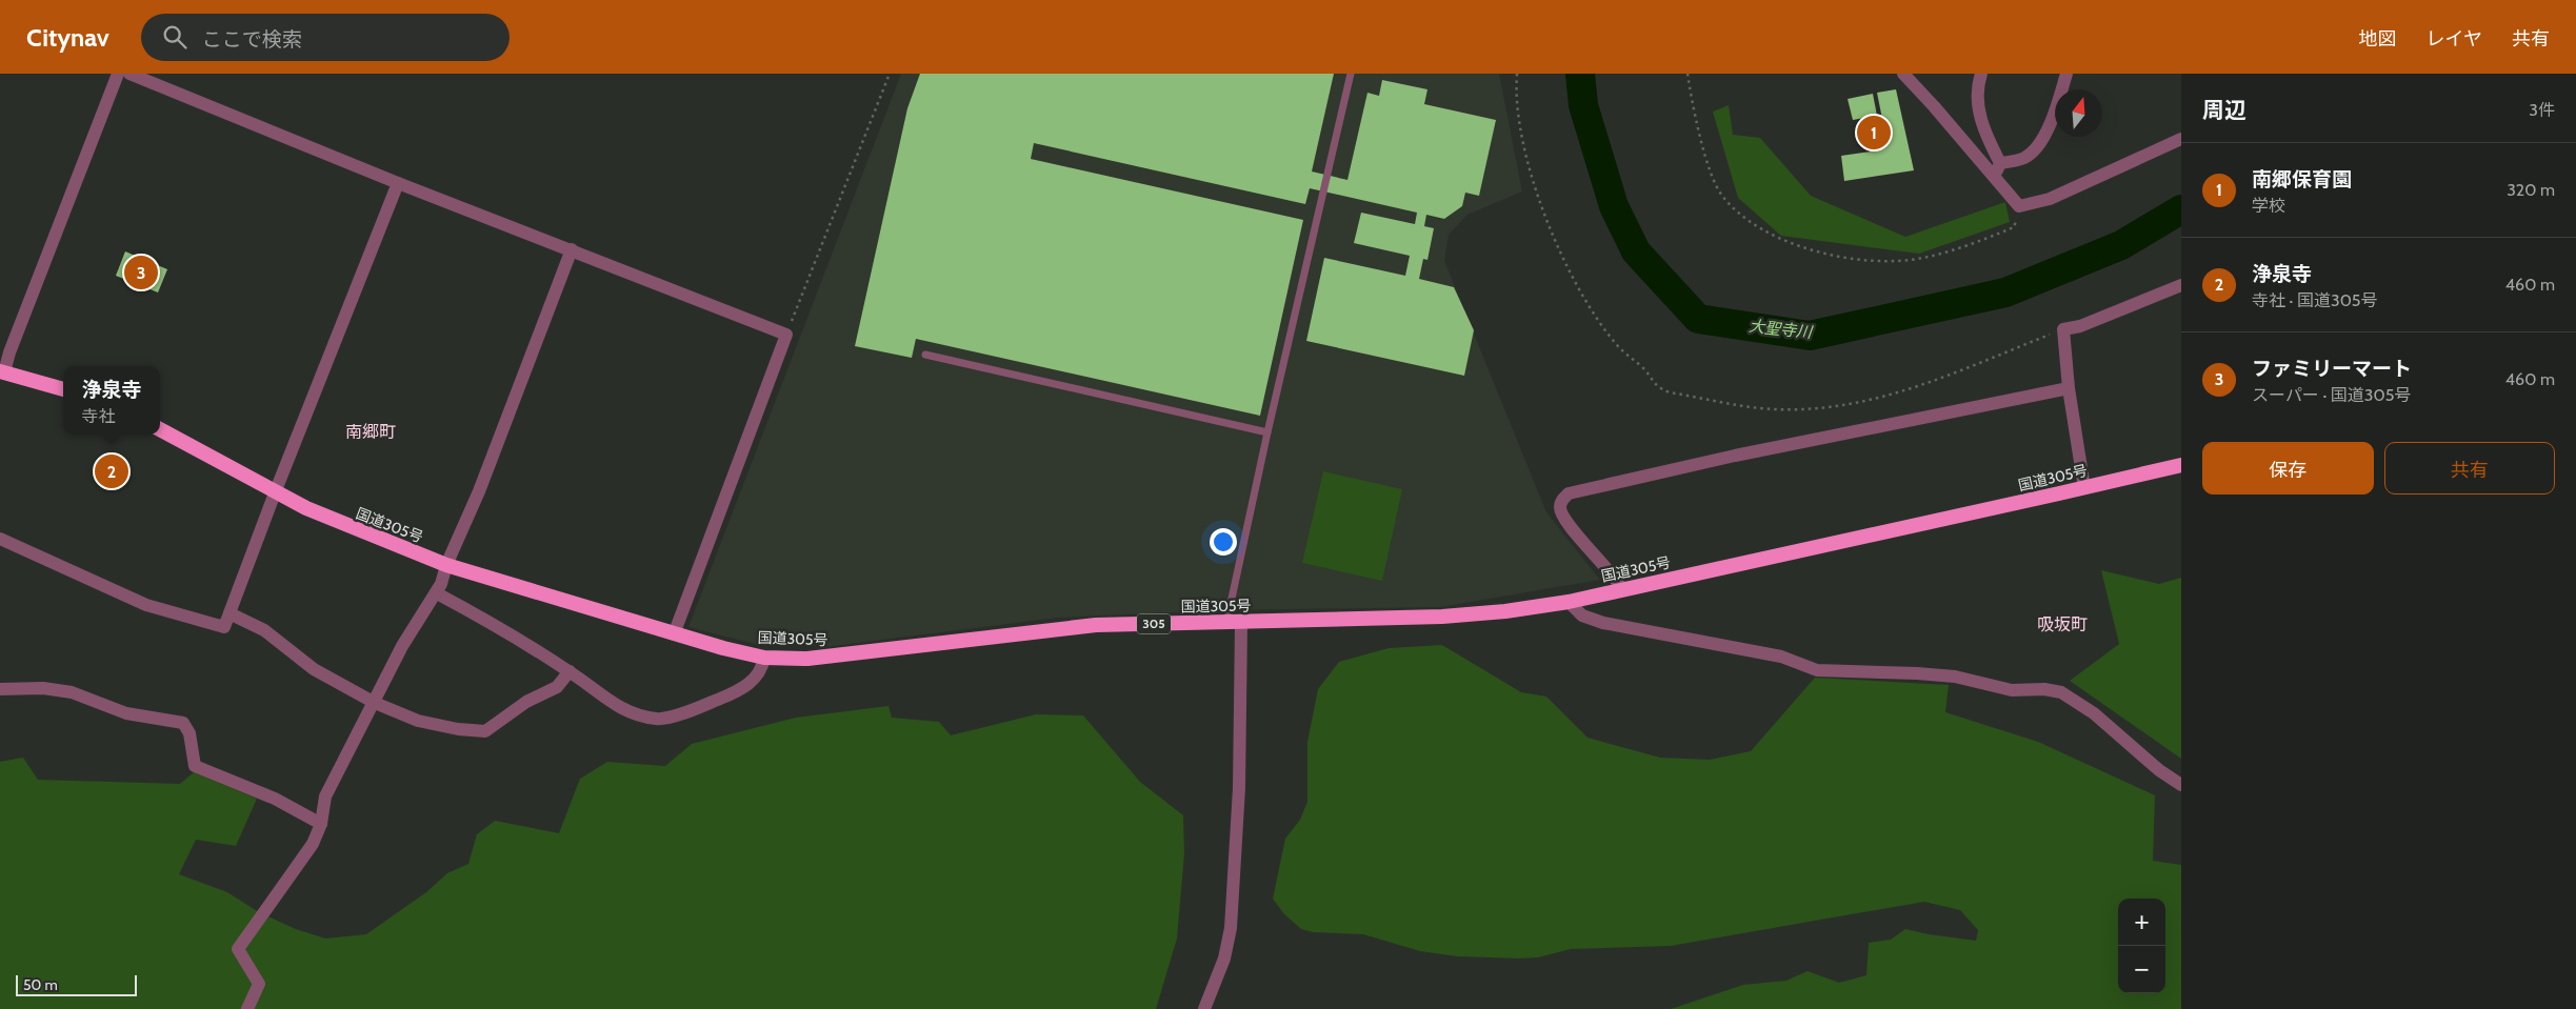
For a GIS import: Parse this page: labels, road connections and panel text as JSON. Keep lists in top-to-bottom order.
{
  "streets": {
    "highway": ["国道305号", "305"]
  },
  "districts": ["南郷町", "吸坂町"],
  "water": ["大聖寺川"],
  "scale_bar": "50 m",
  "north": "top",
  "page": {
    "header": "Citynav",
    "search": "ここで検索",
    "nav": ["地図", "レイヤ", "共有"],
    "heading": ["周辺", "3件"],
    "pins": ["1", "3", "2"],
    "list": [
      {
        "mark": "1",
        "name": "南郷保育園",
        "note": "学校",
        "value": "320 m"
      },
      {
        "mark": "2",
        "name": "浄泉寺",
        "note": "寺社 · 国道305号",
        "value": "460 m"
      },
      {
        "mark": "3",
        "name": "ファミリーマート",
        "note": "スーパー · 国道305号",
        "value": "460 m"
      }
    ],
    "popup": ["浄泉寺", "寺社"],
    "buttons": ["保存", "共有"],
    "map_buttons": ["+", "−"],
    "scale": "50 m"
  }
}
